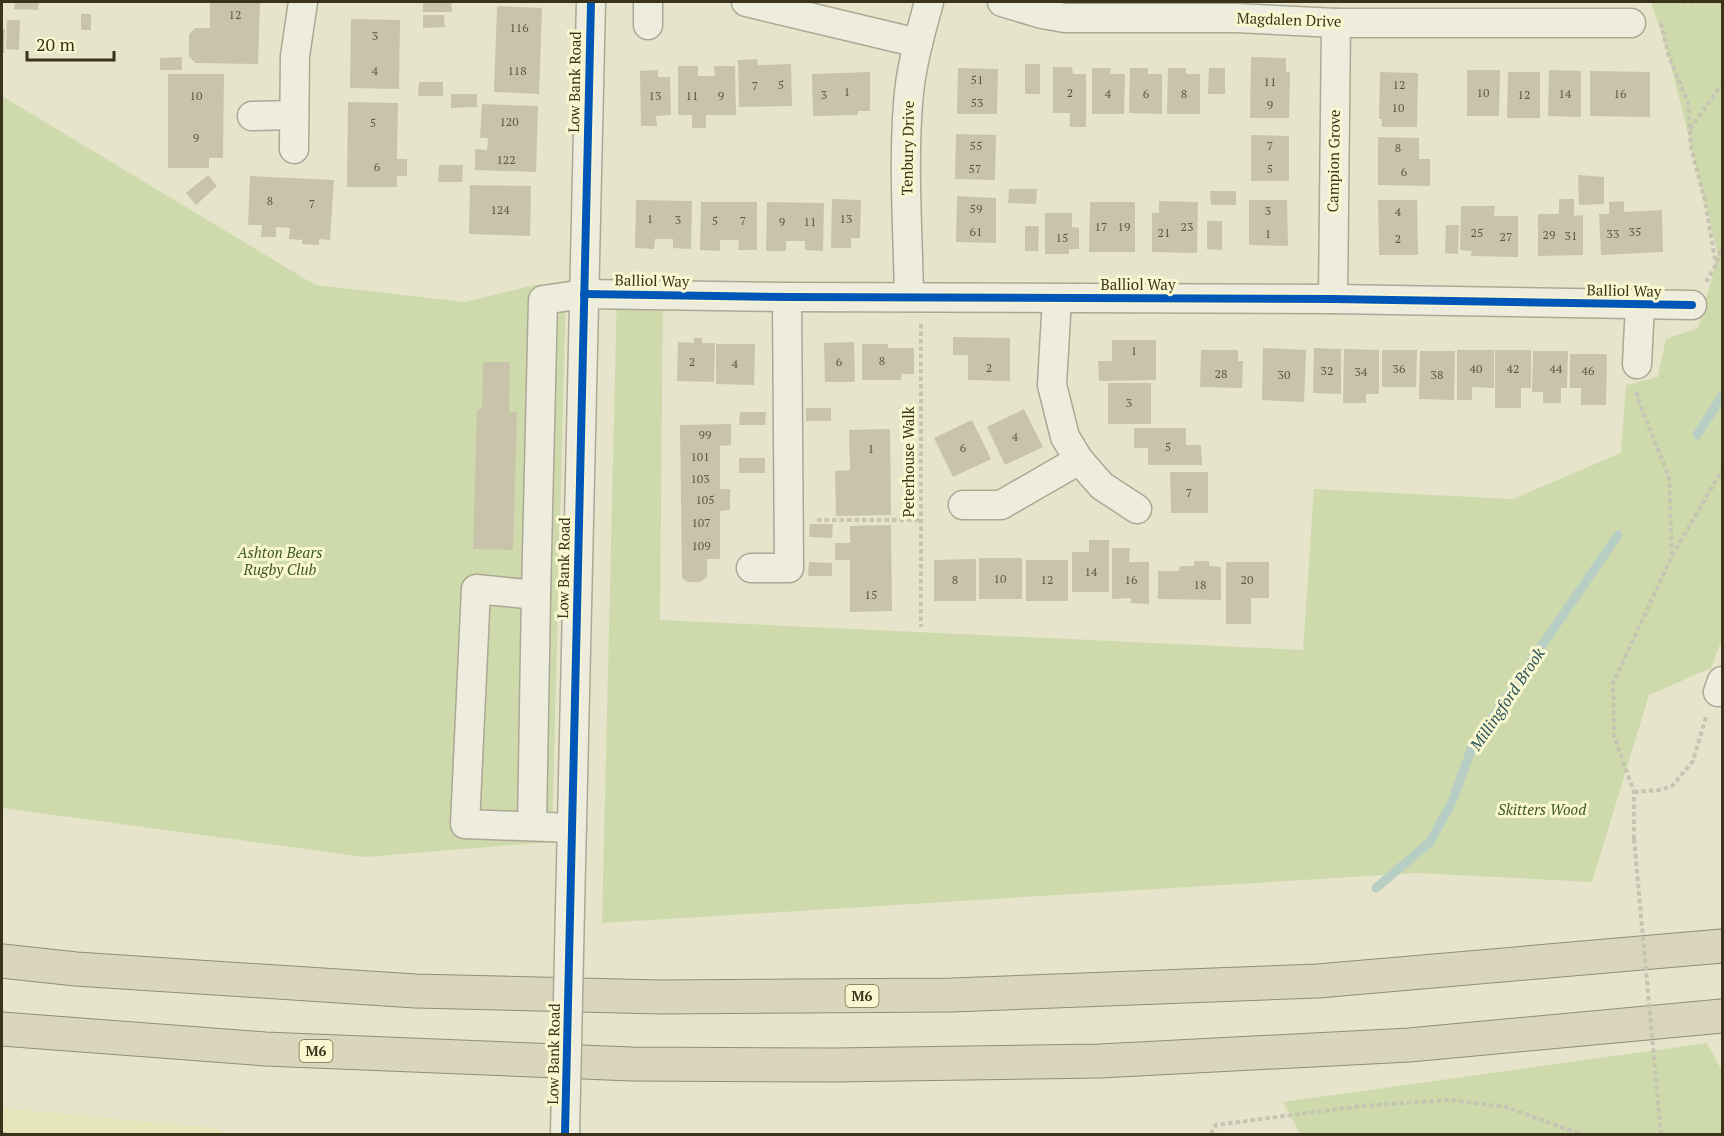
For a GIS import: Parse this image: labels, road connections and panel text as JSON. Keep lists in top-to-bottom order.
{
  "streets": {
    "highway": ["M6"],
    "street": [
      "Magdalen Drive",
      "Low Bank Road",
      "Tenbury Drive",
      "Campion Grove",
      "Balliol Way"
    ],
    "path": ["Peterhouse Walk"]
  },
  "crossings": [
    ["Magdalen Drive", "Campion Grove"],
    ["Low Bank Road", "Balliol Way"],
    ["Tenbury Drive", "Balliol Way"],
    ["Tenbury Drive", "Peterhouse Walk"],
    ["Campion Grove", "Balliol Way"],
    ["Balliol Way", "Peterhouse Walk"]
  ],
  "water": ["Millingford Brook"],
  "parks": ["Ashton Bears Rugby Club", "Skitters Wood"],
  "house_numbers": [
    "12",
    "116",
    "3",
    "4",
    "118",
    "51",
    "11",
    "5",
    "12",
    "7",
    "1",
    "2",
    "10",
    "4",
    "6",
    "8",
    "14",
    "16",
    "3",
    "12",
    "10",
    "13",
    "11",
    "9",
    "53",
    "9",
    "10",
    "120",
    "5",
    "9",
    "55",
    "7",
    "8",
    "122",
    "6",
    "57",
    "5",
    "6",
    "8",
    "7",
    "59",
    "124",
    "3",
    "4",
    "1",
    "13",
    "3",
    "5",
    "7",
    "9",
    "11",
    "17",
    "19",
    "23",
    "61",
    "35",
    "21",
    "25",
    "1",
    "33",
    "29",
    "31",
    "27",
    "15",
    "2",
    "1",
    "8",
    "2",
    "6",
    "4",
    "2",
    "36",
    "40",
    "42",
    "44",
    "32",
    "46",
    "34",
    "28",
    "30",
    "38",
    "3",
    "99",
    "4",
    "5",
    "6",
    "1",
    "101",
    "103",
    "7",
    "105",
    "107",
    "109",
    "14",
    "10",
    "8",
    "12",
    "16",
    "20",
    "18",
    "15"
  ],
  "scale_bar": "20 m"
}
